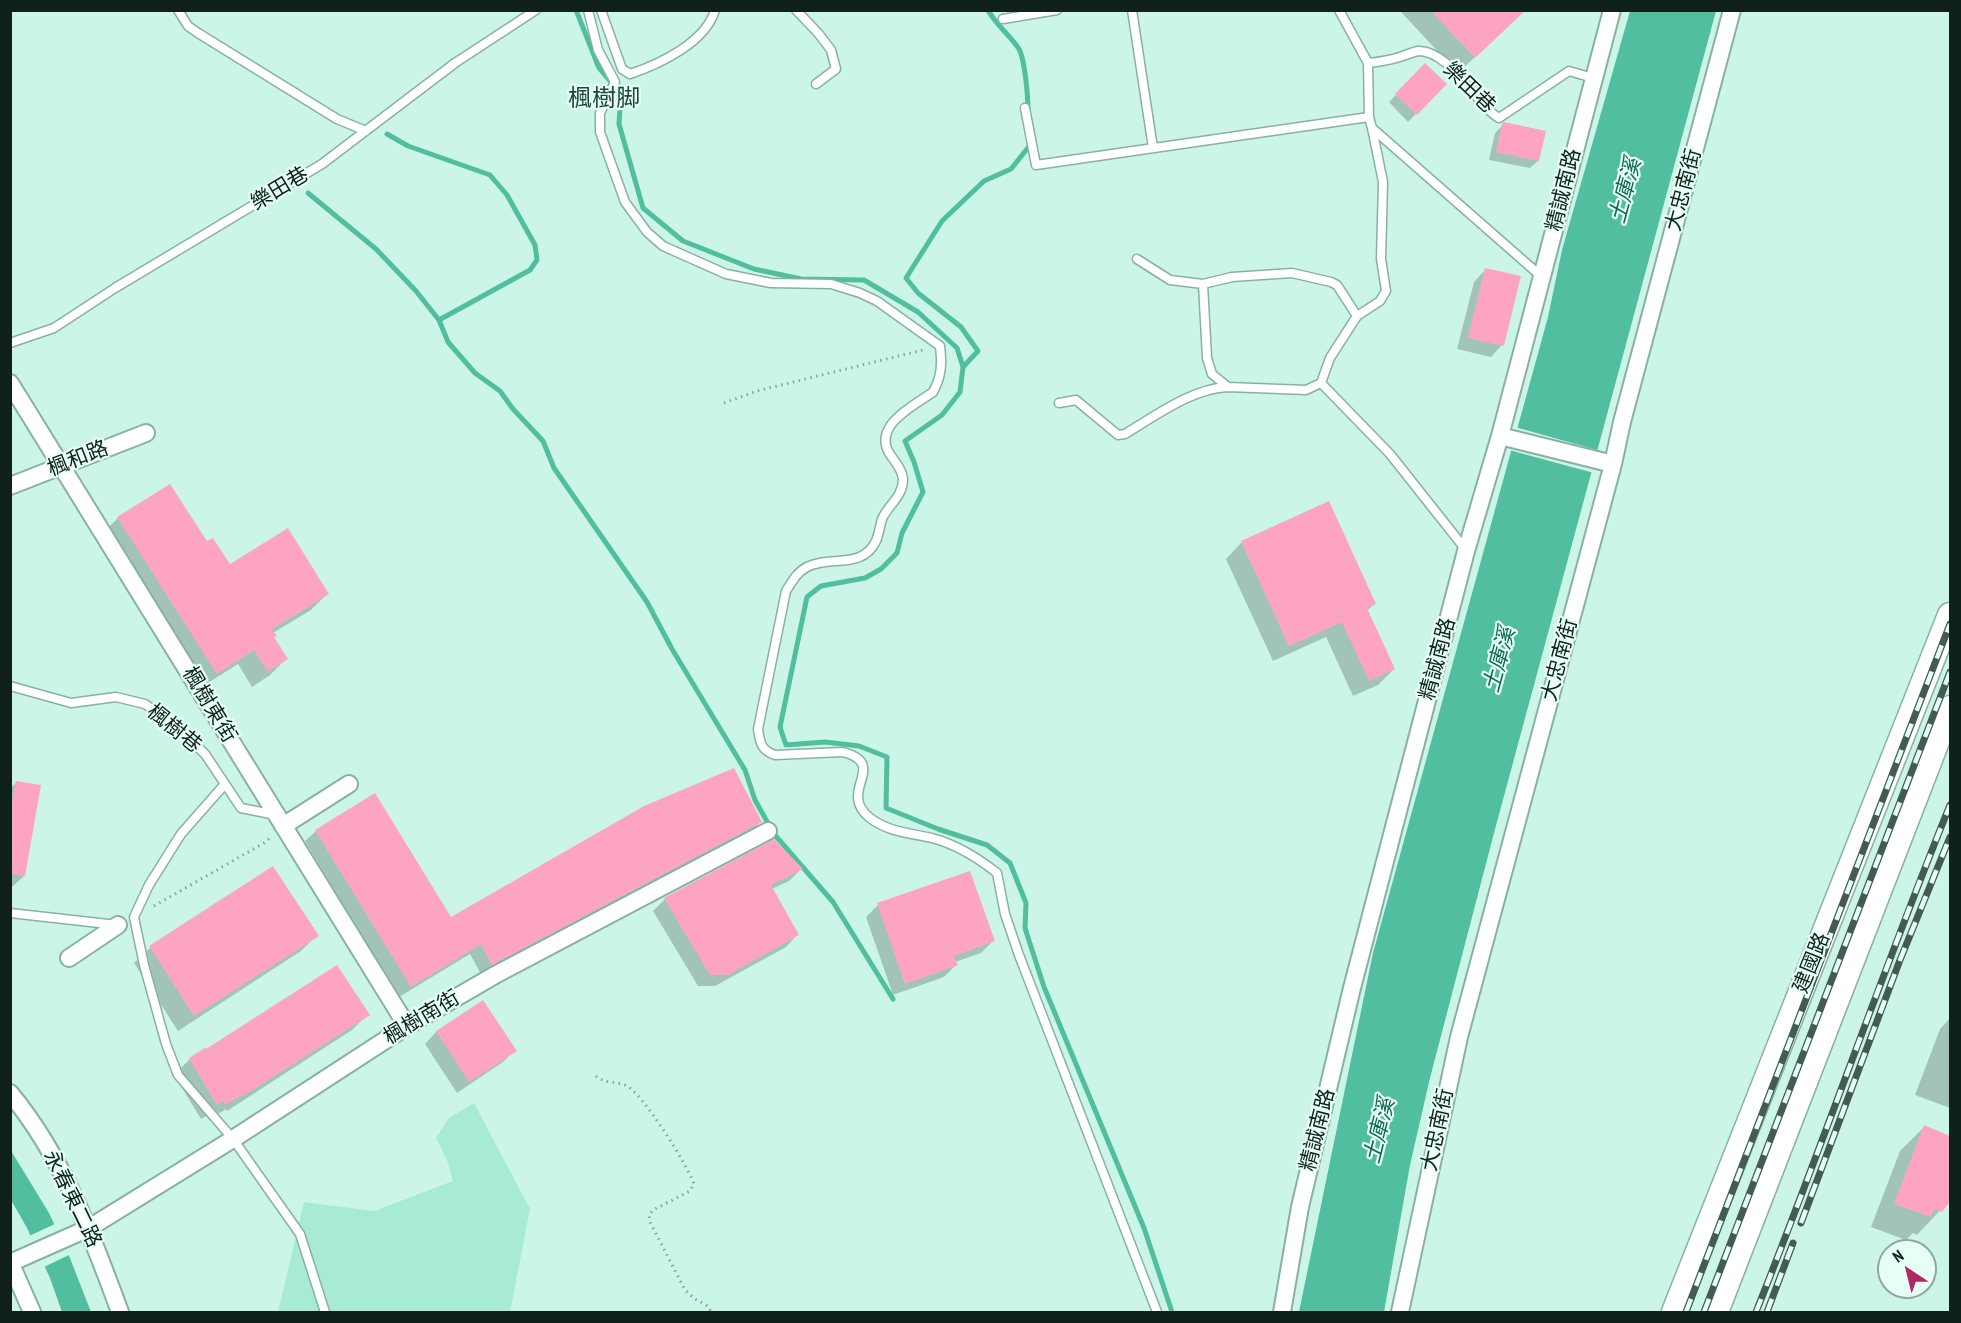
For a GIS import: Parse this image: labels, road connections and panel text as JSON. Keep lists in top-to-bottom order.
{
  "streets": {
    "main road": ["建國路"],
    "street": [
      "精誠南路",
      "大忠南街",
      "楓和路",
      "楓樹東街",
      "楓樹南街",
      "永春東二路"
    ],
    "lane": ["樂田巷", "楓樹巷"]
  },
  "crossings": [
    ["樂田巷", "精誠南路"],
    ["楓和路", "楓樹東街"],
    ["楓樹東街", "楓樹巷"],
    ["楓樹東街", "楓樹南街"],
    ["楓樹南街", "永春東二路"]
  ],
  "districts": ["楓樹脚"],
  "water": ["土庫溪"],
  "north": "top left"
}
